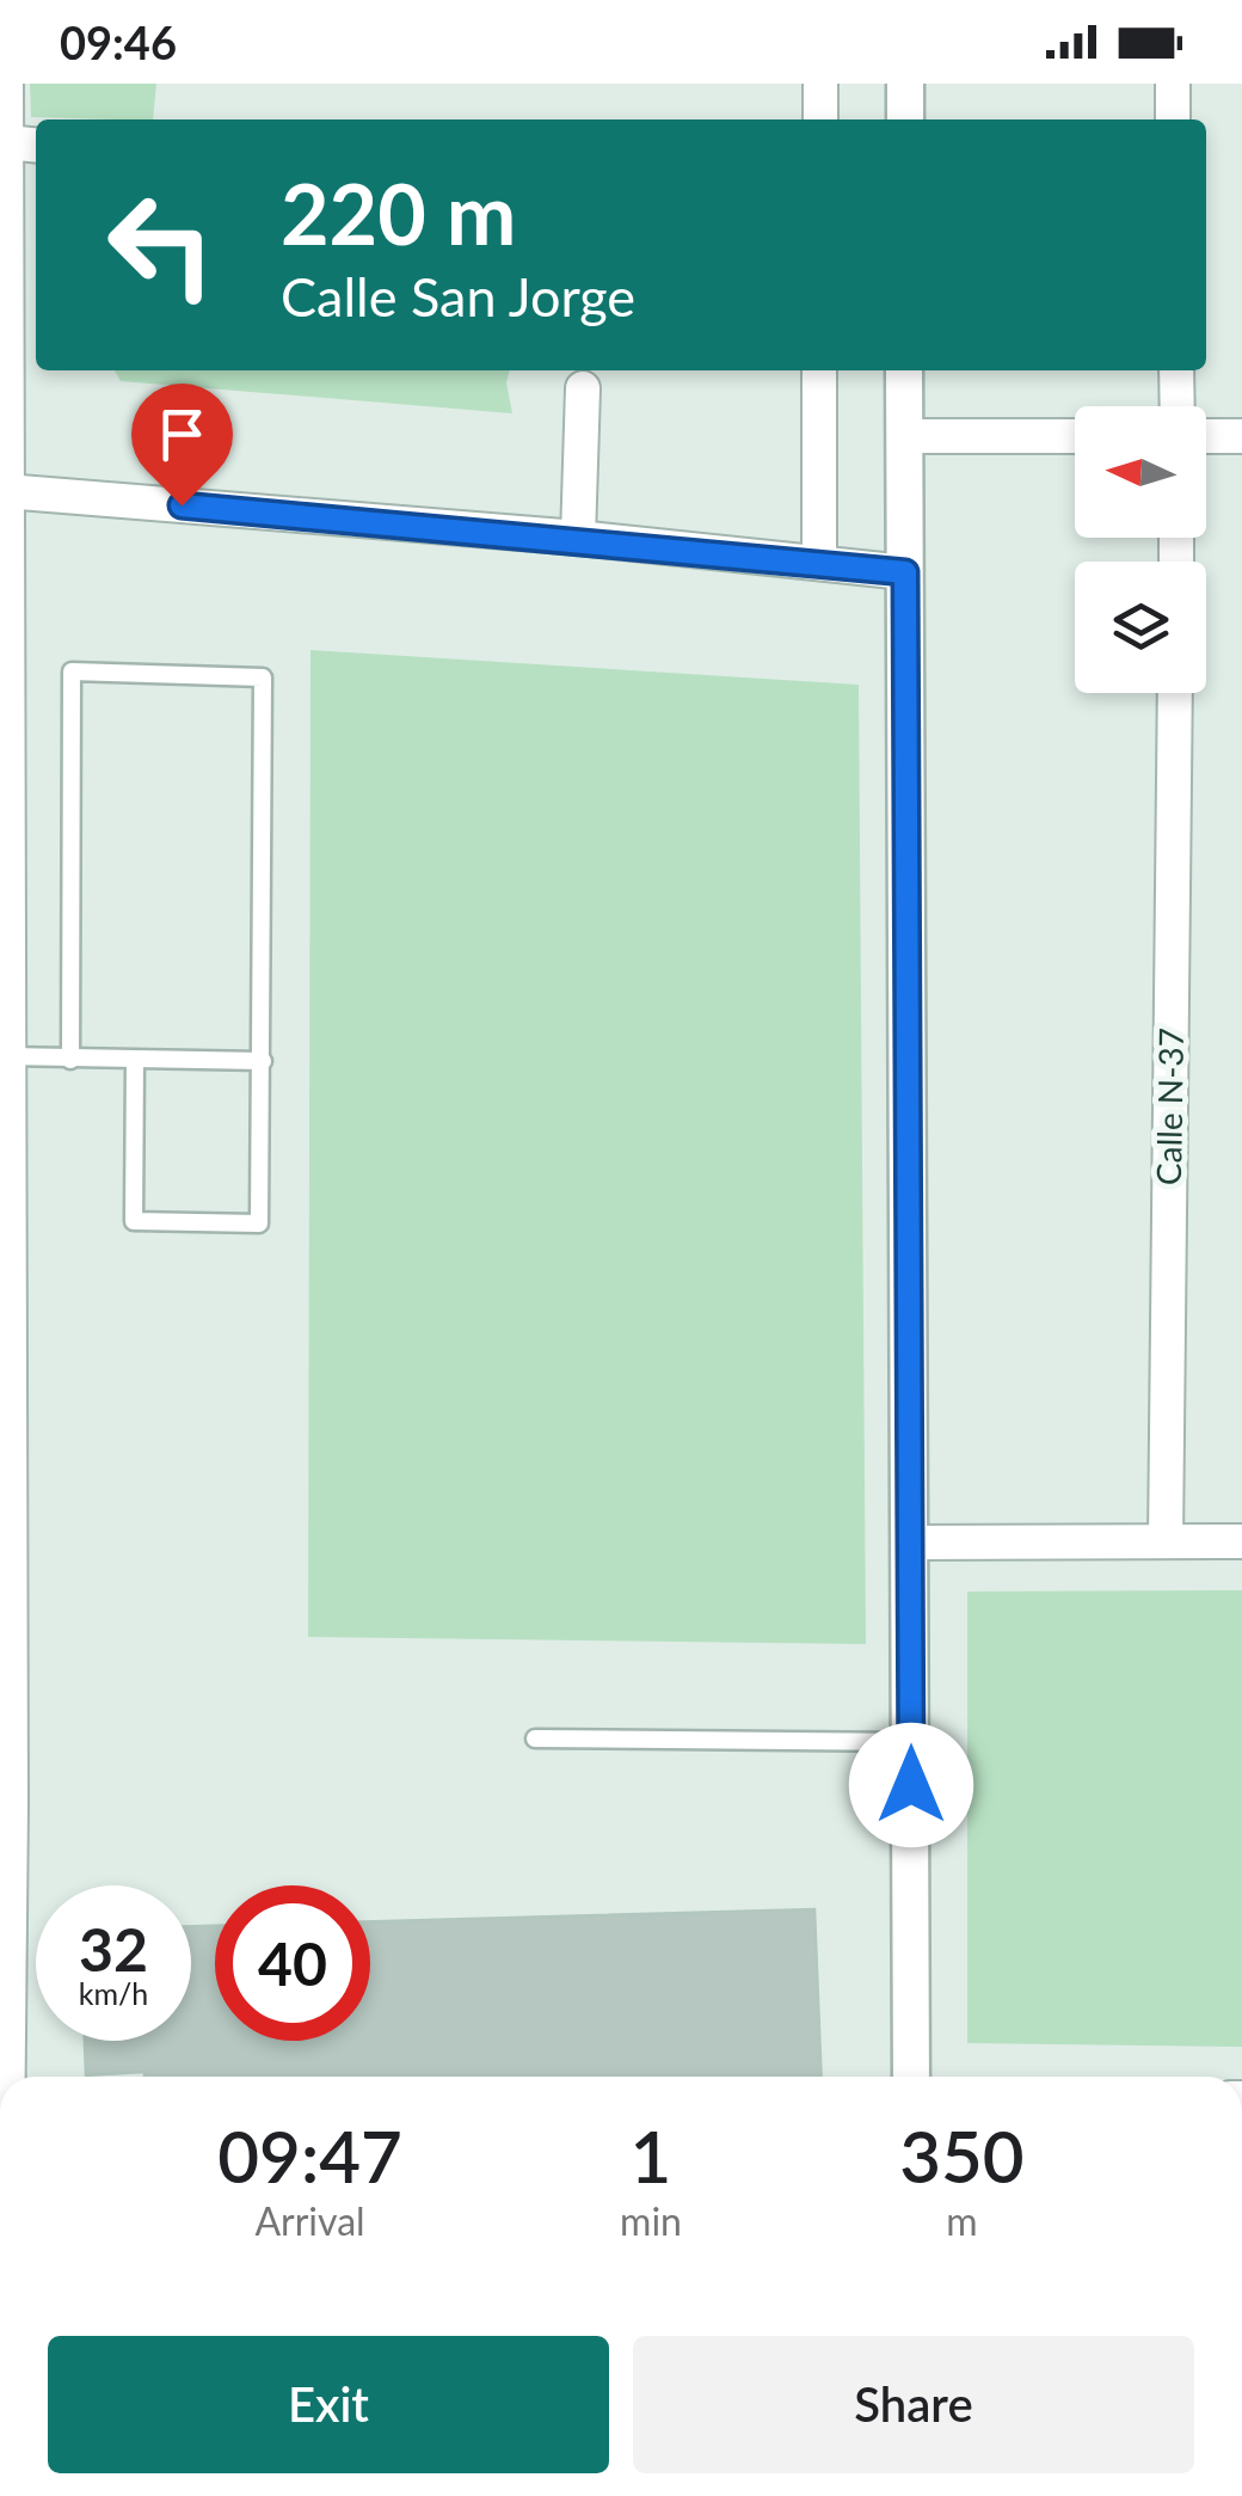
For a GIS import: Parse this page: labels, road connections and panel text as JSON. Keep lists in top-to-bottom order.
{
  "streets": {
    "street": ["Calle N-37"]
  },
  "north": "left",
  "page": {
    "status": "09:46",
    "turn": ["220 m", "Calle San Jorge"],
    "speed": "32 km/h",
    "limit": "40",
    "eta": [
      "09:47",
      "Arrival",
      "1",
      "min",
      "350",
      "m"
    ],
    "buttons": ["Exit", "Share"]
  }
}
